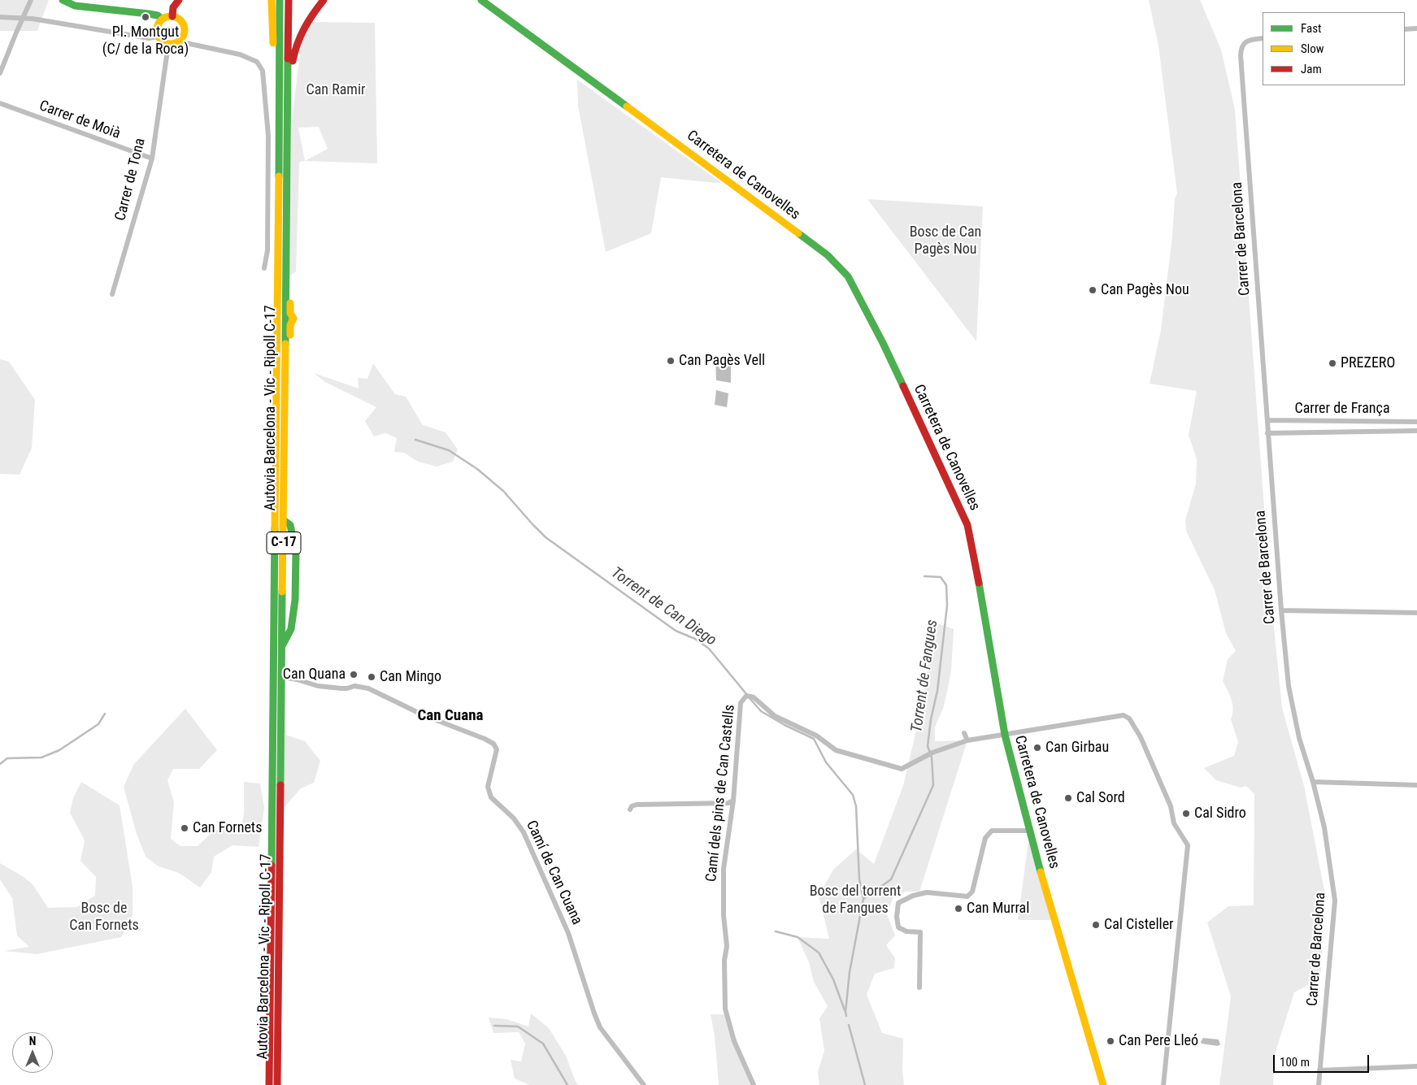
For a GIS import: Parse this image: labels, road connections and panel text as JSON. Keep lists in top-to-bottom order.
{
  "streets": {
    "main road": ["Carretera de Canovelles", "Autovia Barcelona - Vic - Ripoll C-17", "C-17"],
    "street": [
      "Carrer de Moià",
      "Carrer de Tona",
      "Carrer de Barcelona",
      "Carrer de França",
      "Camí dels pins de Can Castells",
      "Camí de Can Cuana"
    ]
  },
  "crossings": [
    ["Carrer de Moià", "Carrer de Tona"],
    ["Carretera de Canovelles", "Camí dels pins de Can Castells"],
    ["Carrer de Barcelona", "Carrer de França"],
    ["Autovia Barcelona - Vic - Ripoll C-17", "Camí de Can Cuana"]
  ],
  "districts": ["Can Cuana"],
  "water": ["Torrent de Can Diego", "Torrent de Fangues"],
  "parks": [
    "Can Ramir",
    "Bosc de Can Pagès Nou",
    "Bosc del torrent de Fangues",
    "Bosc de Can Fornets"
  ],
  "places": [
    "Pl. Montgut (C/ de la Roca)",
    "Can Pagès Nou",
    "Can Pagès Vell",
    "PREZERO",
    "Can Quana",
    "Can Mingo",
    "Can Girbau",
    "Cal Sord",
    "Cal Sidro",
    "Can Fornets",
    "Can Murral",
    "Cal Cisteller",
    "Can Pere Lleó"
  ],
  "legend": ["Fast", "Slow", "Jam"],
  "scale_bar": "100 m",
  "north": "top"
}
